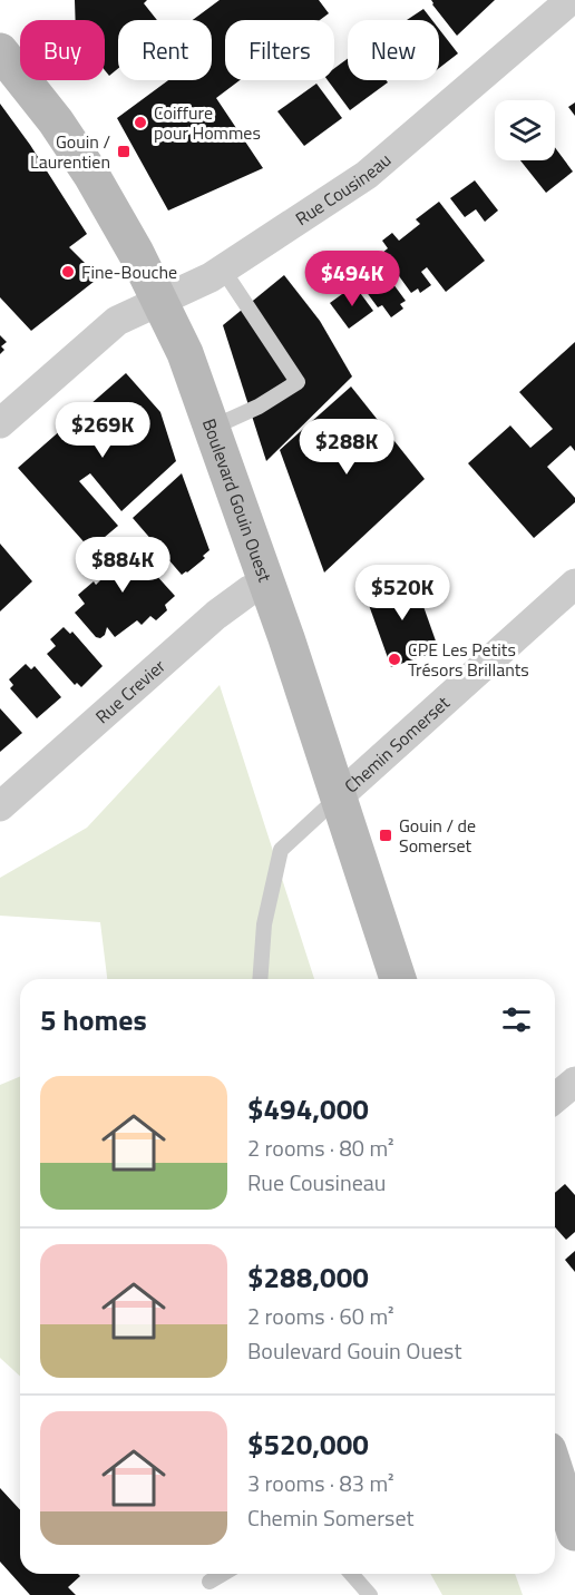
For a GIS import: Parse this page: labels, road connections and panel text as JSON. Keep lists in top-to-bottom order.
{
  "streets": {
    "street": [
      "Rue Cousineau",
      "Boulevard Gouin Ouest",
      "Rue Crevier",
      "Chemin Somerset"
    ]
  },
  "crossings": [
    ["Rue Cousineau", "Boulevard Gouin Ouest"],
    ["Boulevard Gouin Ouest", "Rue Crevier"],
    ["Boulevard Gouin Ouest", "Chemin Somerset"]
  ],
  "places": {
    "other": ["Coiffure pour Hommes", "Fine-Bouche", "CPE Les Petits Trésors Brillants"],
    "transit": ["Gouin / Laurentien", "Gouin / de Somerset"]
  },
  "page": {
    "chip": [
      "Buy",
      "Rent",
      "Filters",
      "New"
    ],
    "price": [
      "$494K",
      "$269K",
      "$288K",
      "$884K",
      "$520K"
    ],
    "heading": "5 homes",
    "list": [
      {
        "name": "$494,000",
        "note": "2 rooms · 80 m² · Rue Cousineau"
      },
      {
        "name": "$288,000",
        "note": "2 rooms · 60 m² · Boulevard Gouin Ouest"
      },
      {
        "name": "$520,000",
        "note": "3 rooms · 83 m² · Chemin Somerset"
      }
    ]
  }
}
